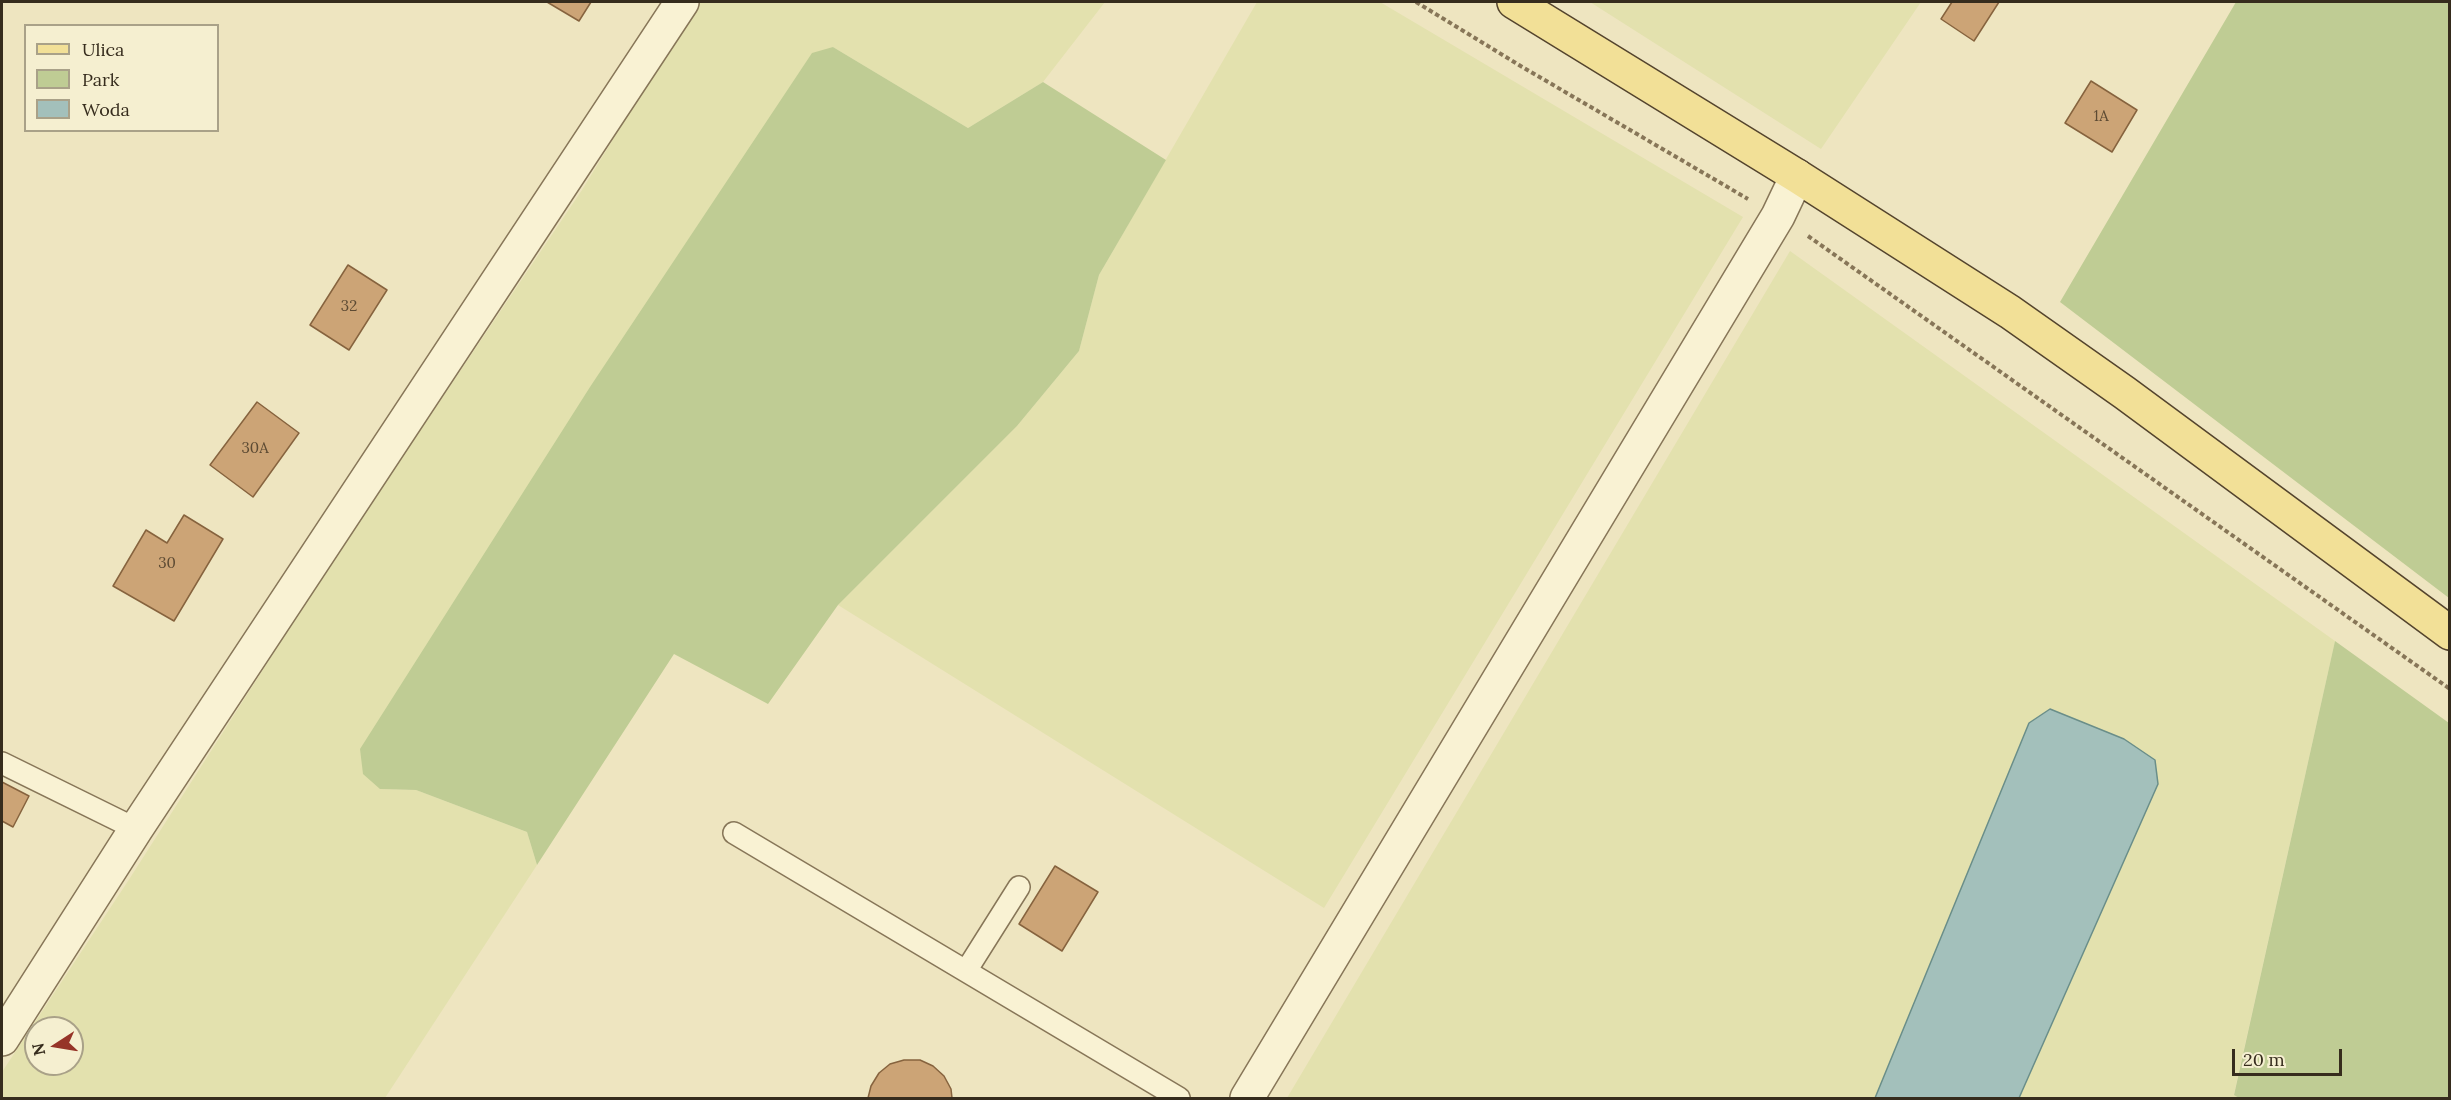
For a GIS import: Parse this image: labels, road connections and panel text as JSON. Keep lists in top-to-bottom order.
{
  "house_numbers": [
    "1A",
    "32",
    "30A",
    "30"
  ],
  "legend": ["Ulica", "Park", "Woda"],
  "scale_bar": "20 m",
  "north": "left"
}
